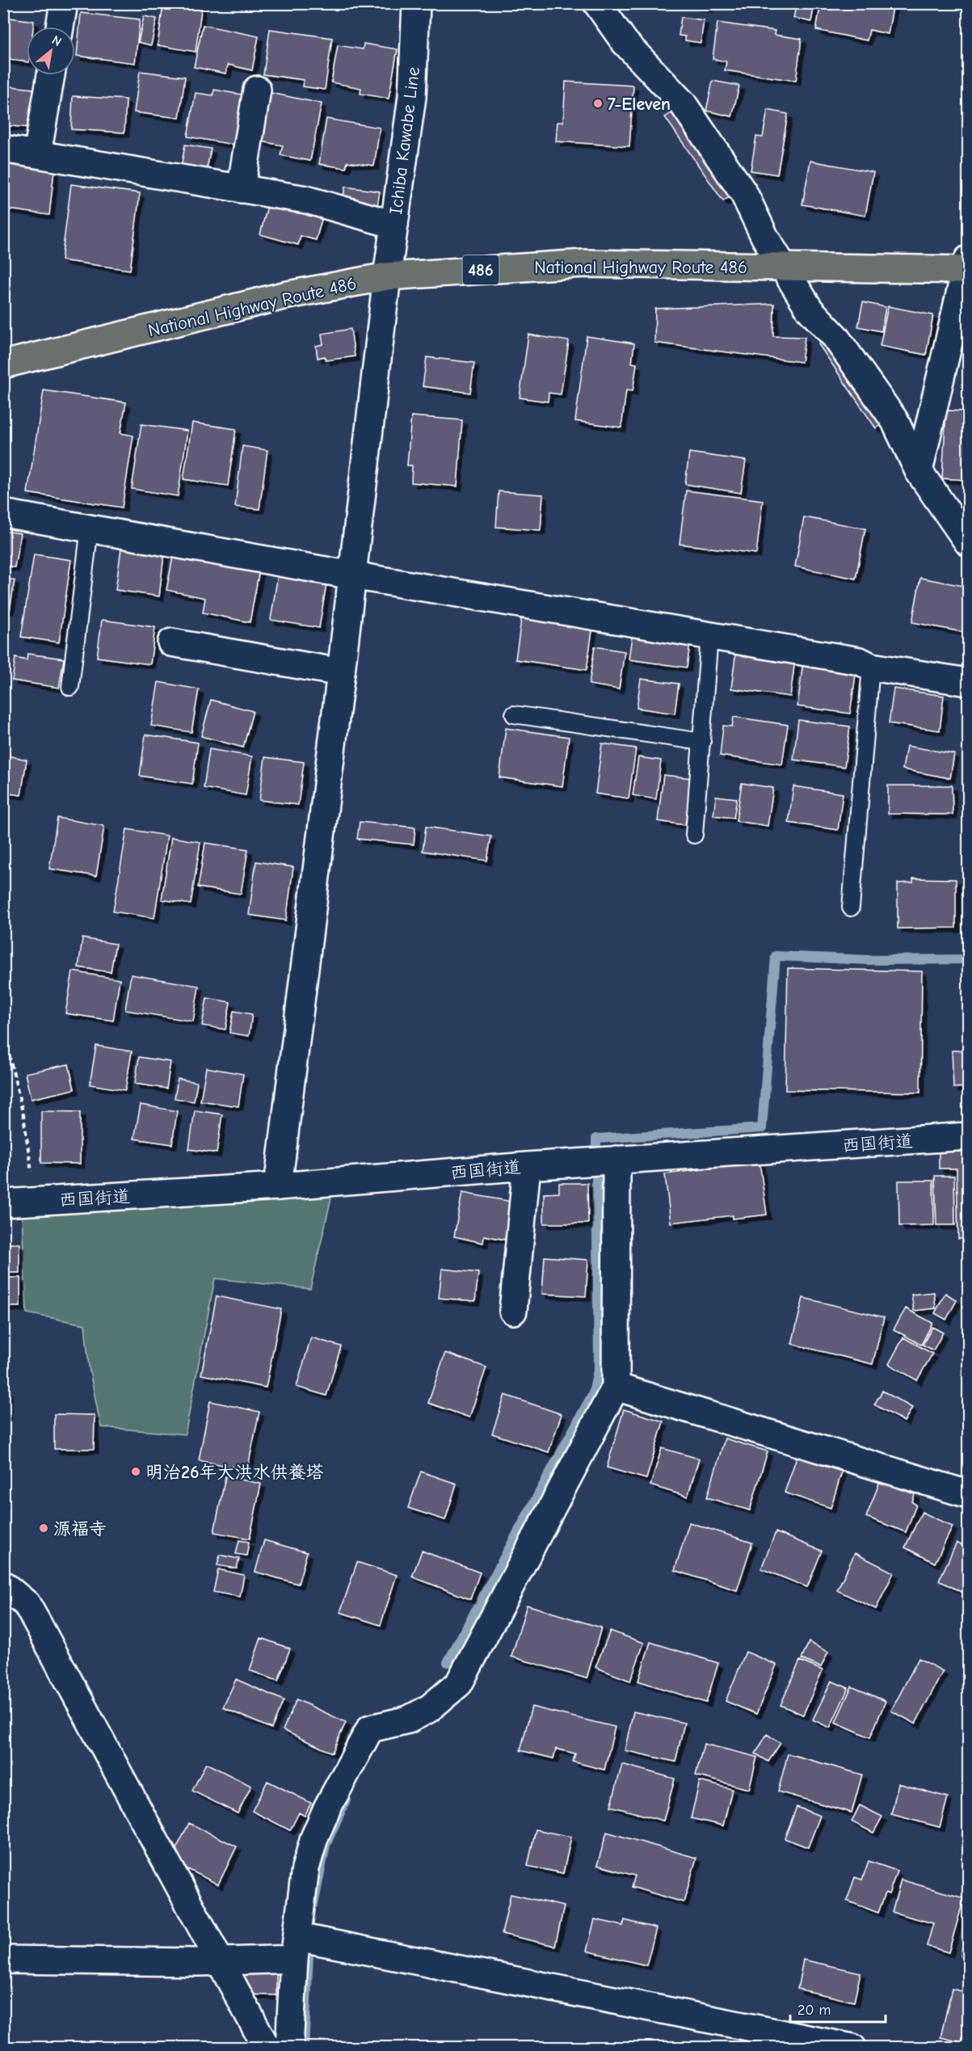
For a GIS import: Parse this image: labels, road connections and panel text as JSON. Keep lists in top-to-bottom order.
{
  "streets": {
    "highway": ["National Highway Route 486", "486"],
    "street": ["Ichiba Kawabe Line", "西国街道"]
  },
  "crossings": [
    ["Ichiba Kawabe Line", "National Highway Route 486"],
    ["Ichiba Kawabe Line", "西国街道"]
  ],
  "places": ["7-Eleven", "明治26年大洪水供養塔", "源福寺"],
  "scale_bar": "20 m",
  "north": "top right"
}
